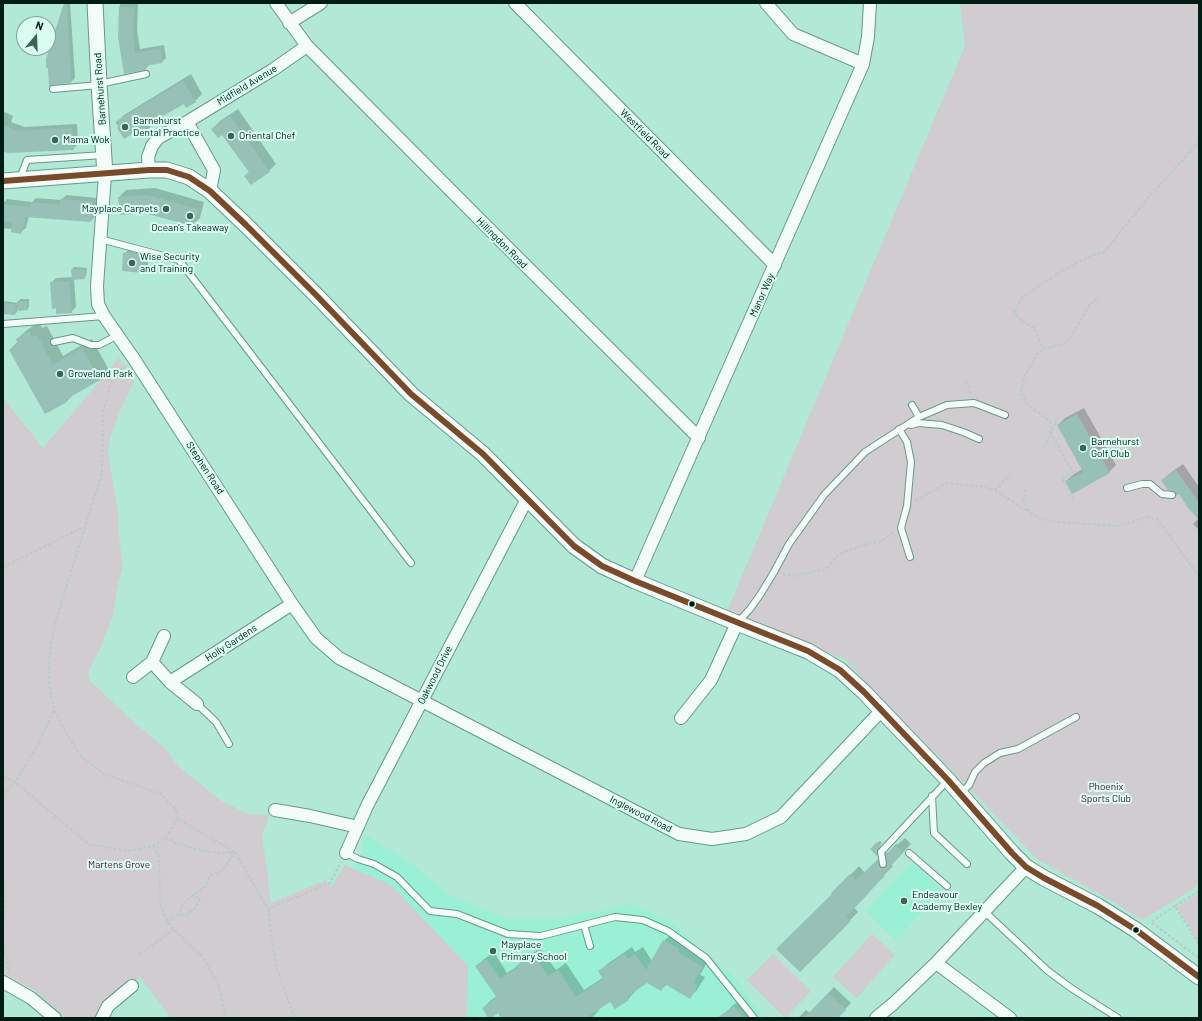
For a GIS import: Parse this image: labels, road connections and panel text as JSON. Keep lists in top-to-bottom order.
{
  "streets": {
    "street": [
      "Midfield Avenue",
      "Barnehurst Road",
      "Westfield Road",
      "Hillingdon Road",
      "Manor Way",
      "Stephen Road",
      "Holly Gardens",
      "Oakwood Drive",
      "Inglewood Road"
    ]
  },
  "crossings": [
    ["Midfield Avenue", "Hillingdon Road"],
    ["Barnehurst Road", "Stephen Road"],
    ["Westfield Road", "Manor Way"],
    ["Hillingdon Road", "Manor Way"],
    ["Stephen Road", "Holly Gardens"],
    ["Stephen Road", "Oakwood Drive"],
    ["Stephen Road", "Inglewood Road"],
    ["Oakwood Drive", "Inglewood Road"]
  ],
  "parks": ["Phoenix Sports Club", "Martens Grove"],
  "places": [
    "Barnehurst Dental Practice",
    "Oriental Chef",
    "Mama Wok",
    "Mayplace Carpets",
    "Ocean's Takeaway",
    "Wise Security and Training",
    "Groveland Park",
    "Barnehurst Golf Club",
    "Endeavour Academy Bexley",
    "Mayplace Primary School"
  ],
  "north": "top"
}
